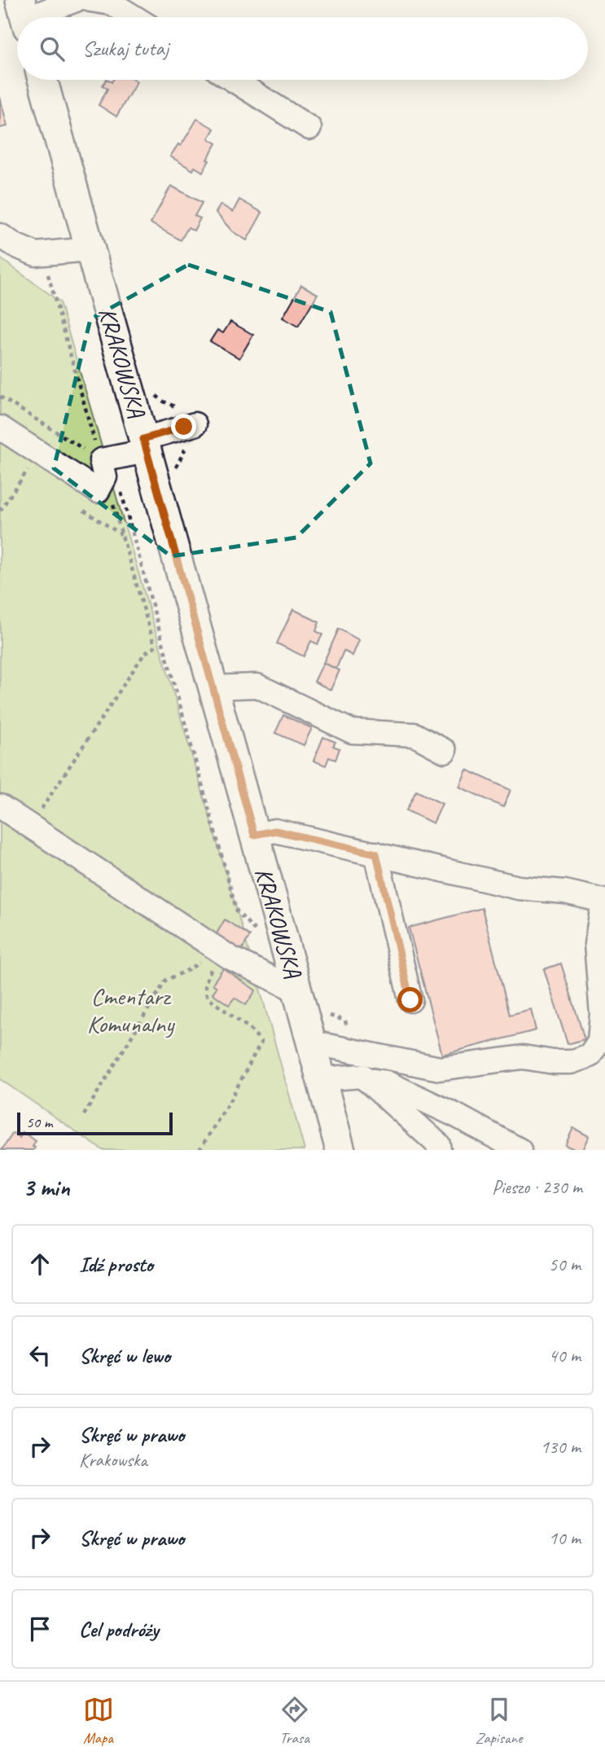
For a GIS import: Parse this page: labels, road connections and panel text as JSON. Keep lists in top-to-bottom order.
{
  "streets": {
    "main road": ["KRAKOWSKA"]
  },
  "parks": ["Cmentarz Komunalny"],
  "scale_bar": "50 m",
  "page": {
    "search": "Szukaj tutaj",
    "scale": "50 m",
    "heading": ["3 min", "Pieszo · 230 m"],
    "list": [
      ["Idź prosto", "50 m"],
      ["Skręć w lewo", "40 m"],
      ["Skręć w prawo", "Krakowska", "130 m"],
      ["Skręć w prawo", "10 m"],
      "Cel podróży"
    ],
    "nav": ["Mapa", "Trasa", "Zapisane"]
  }
}
